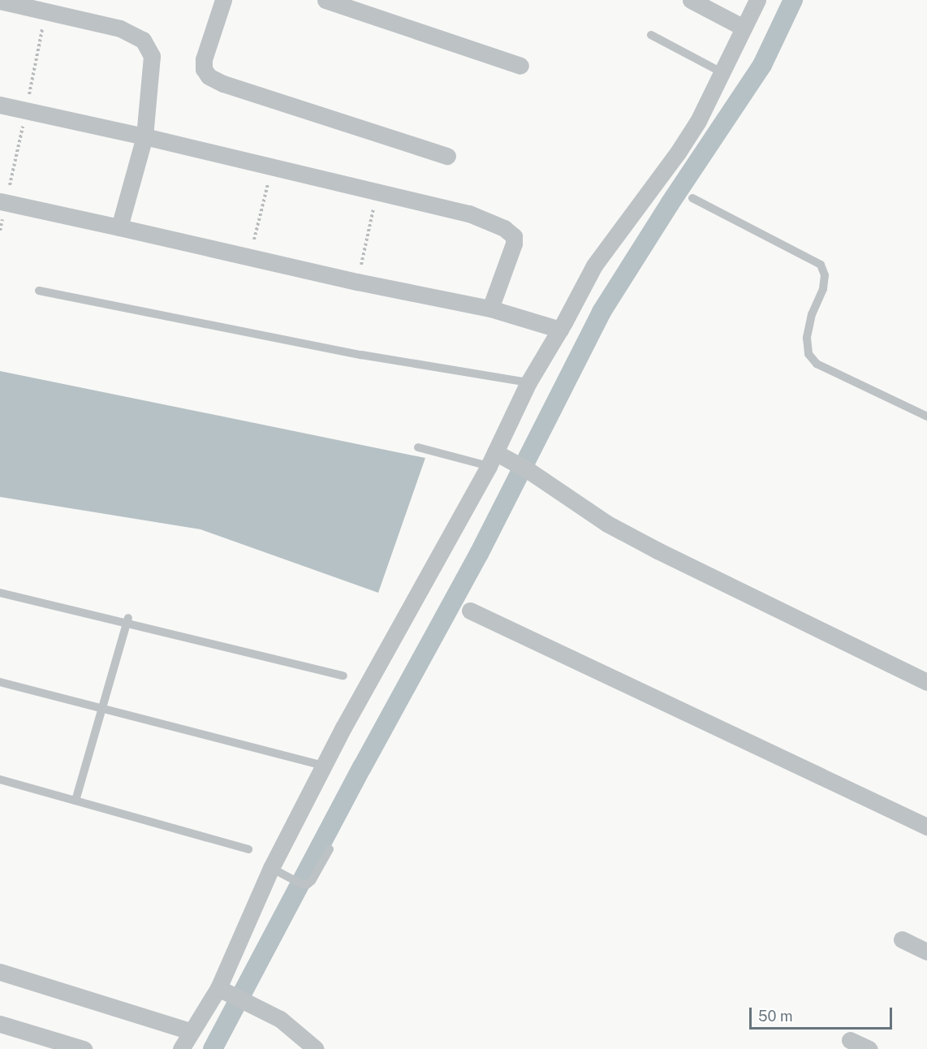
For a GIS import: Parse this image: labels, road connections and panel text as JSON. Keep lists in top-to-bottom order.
{
  "scale_bar": "50 m"
}
